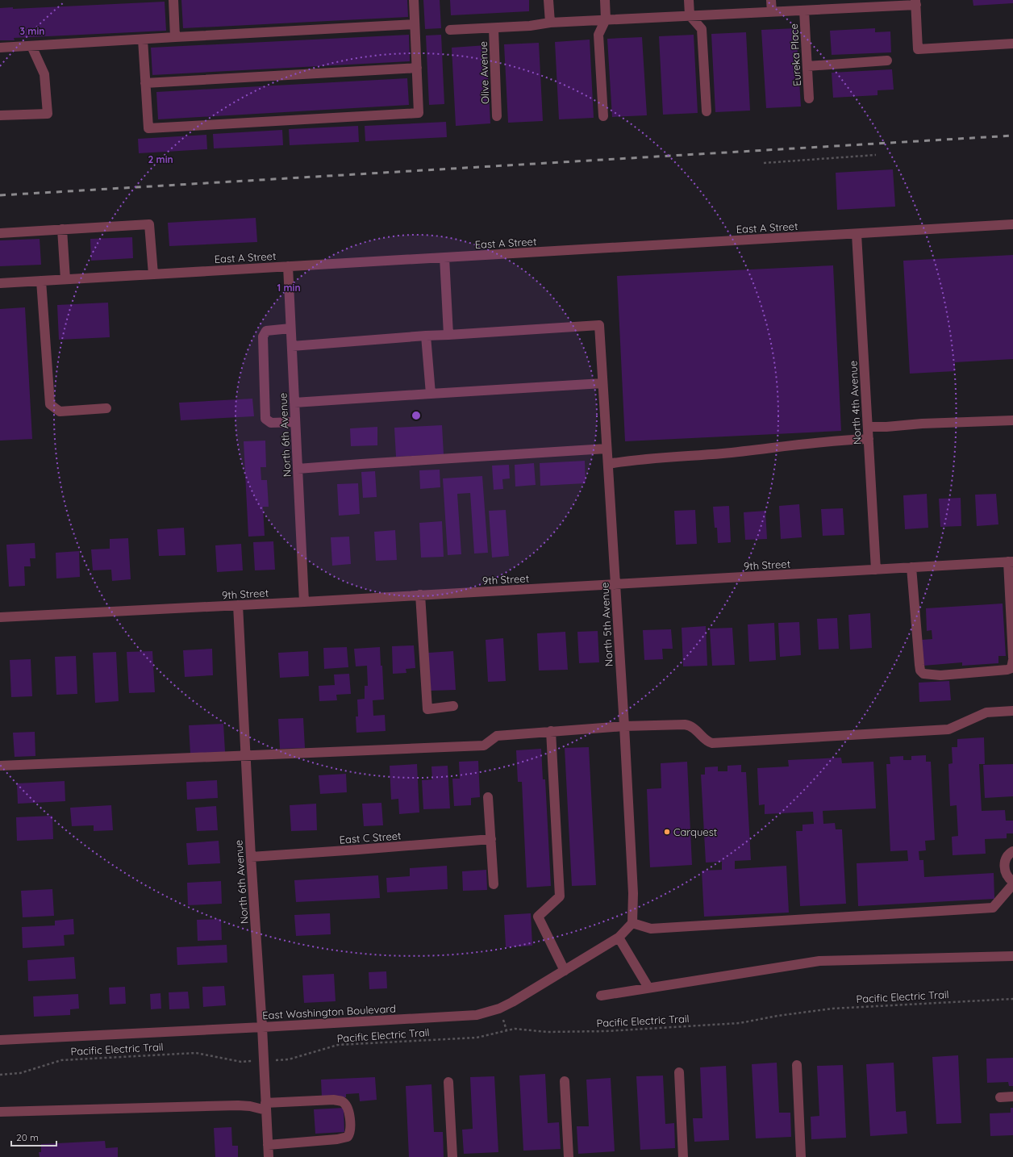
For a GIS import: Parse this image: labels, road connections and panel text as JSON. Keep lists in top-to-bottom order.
{
  "streets": {
    "street": [
      "Eureka Place",
      "Olive Avenue",
      "East A Street",
      "North 4th Avenue",
      "North 6th Avenue",
      "9th Street",
      "North 5th Avenue",
      "East C Street",
      "East Washington Boulevard"
    ],
    "path": ["Pacific Electric Trail"]
  },
  "crossings": [
    ["East A Street", "North 4th Avenue"],
    ["East A Street", "North 6th Avenue"],
    ["North 4th Avenue", "9th Street"],
    ["North 6th Avenue", "9th Street"],
    ["North 6th Avenue", "East C Street"],
    ["North 6th Avenue", "East Washington Boulevard"],
    ["9th Street", "North 5th Avenue"],
    ["North 5th Avenue", "East Washington Boulevard"]
  ],
  "places": ["Carquest"],
  "scale_bar": "20 m",
  "rings": ["3 min", "2 min", "1 min"]
}
